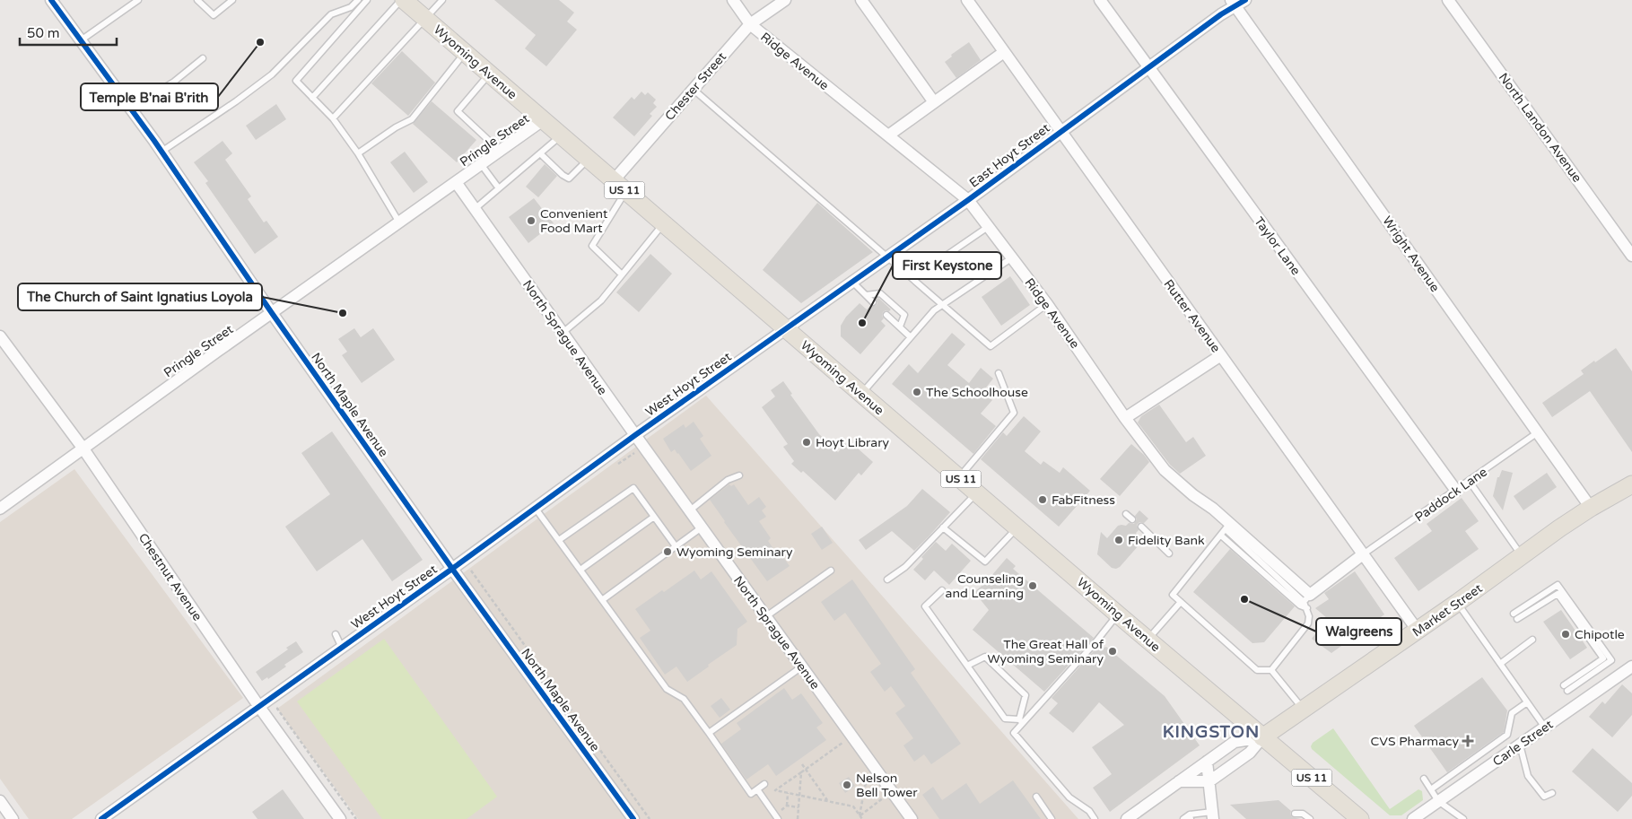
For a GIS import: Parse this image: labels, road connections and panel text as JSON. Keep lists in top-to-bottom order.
{
  "streets": {
    "main road": ["Wyoming Avenue", "US 11", "Market Street"],
    "street": [
      "Ridge Avenue",
      "Chester Street",
      "North Landon Avenue",
      "Pringle Street",
      "East Hoyt Street",
      "Taylor Lane",
      "Wright Avenue",
      "Rutter Avenue",
      "North Sprague Avenue",
      "West Hoyt Street",
      "North Maple Avenue",
      "Chestnut Avenue",
      "Carle Street"
    ],
    "lane": ["Paddock Lane"]
  },
  "crossings": [
    ["Ridge Avenue", "Chester Street"],
    ["Ridge Avenue", "East Hoyt Street"],
    ["Wyoming Avenue", "Chester Street"],
    ["Wyoming Avenue", "Pringle Street"],
    ["Wyoming Avenue", "East Hoyt Street"],
    ["Wyoming Avenue", "US 11"],
    ["Wyoming Avenue", "West Hoyt Street"],
    ["Wyoming Avenue", "Market Street"],
    ["Pringle Street", "North Sprague Avenue"],
    ["Pringle Street", "North Maple Avenue"],
    ["Pringle Street", "Chestnut Avenue"],
    ["East Hoyt Street", "Taylor Lane"],
    ["East Hoyt Street", "Wright Avenue"],
    ["East Hoyt Street", "Rutter Avenue"],
    ["East Hoyt Street", "West Hoyt Street"],
    ["US 11", "Market Street"],
    ["Taylor Lane", "Paddock Lane"],
    ["Wright Avenue", "Paddock Lane"],
    ["Wright Avenue", "Market Street"],
    ["Rutter Avenue", "Paddock Lane"],
    ["Rutter Avenue", "Market Street"],
    ["North Sprague Avenue", "West Hoyt Street"],
    ["West Hoyt Street", "North Maple Avenue"],
    ["West Hoyt Street", "Chestnut Avenue"]
  ],
  "districts": ["KINGSTON"],
  "places": {
    "other": [
      "Temple B'nai B'rith",
      "Convenient Food Mart",
      "The Church of Saint Ignatius Loyola",
      "First Keystone",
      "The Schoolhouse",
      "Hoyt Library",
      "FabFitness",
      "Fidelity Bank",
      "Wyoming Seminary",
      "Counseling and Learning",
      "Walgreens",
      "Chipotle",
      "The Great Hall of Wyoming Seminary",
      "Nelson Bell Tower"
    ],
    "health": ["CVS Pharmacy"]
  },
  "scale_bar": "50 m"
}
